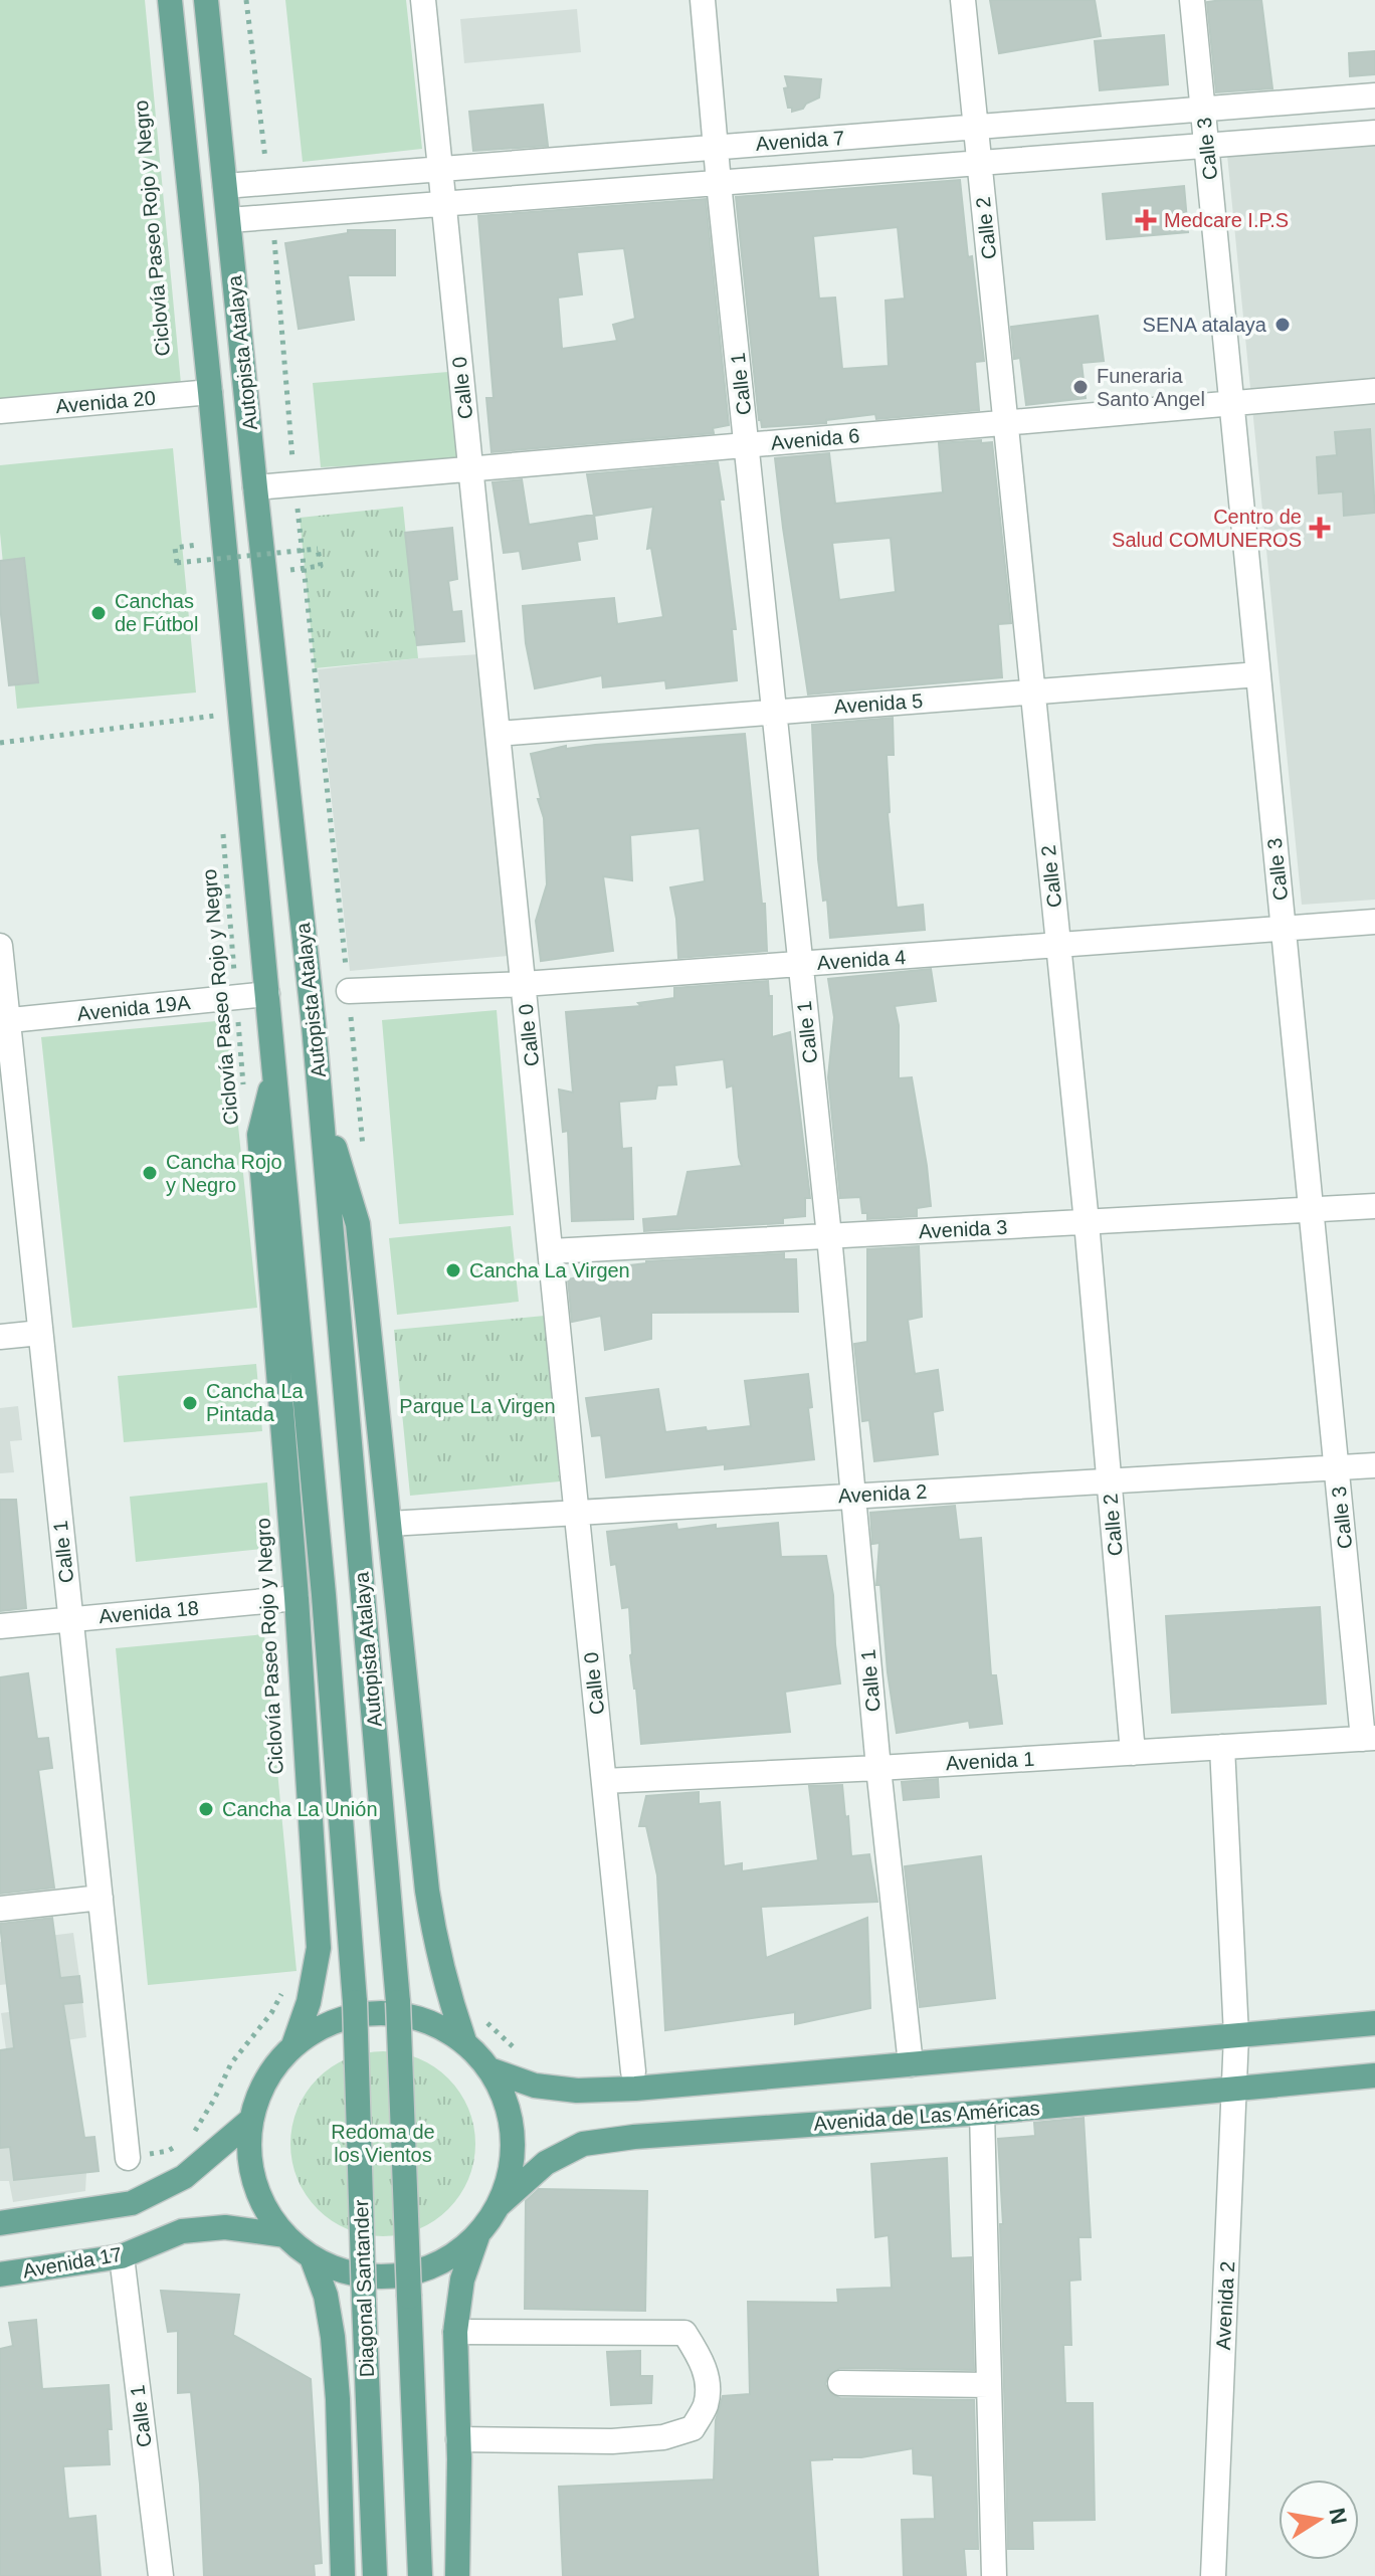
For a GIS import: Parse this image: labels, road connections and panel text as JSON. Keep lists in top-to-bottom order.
{
  "streets": {
    "main road": [
      "Autopista Atalaya",
      "Avenida de Las Américas",
      "Avenida 17",
      "Diagonal Santander"
    ],
    "street": [
      "Avenida 7",
      "Calle 3",
      "Calle 2",
      "Calle 1",
      "Calle 0",
      "Avenida 20",
      "Avenida 6",
      "Avenida 5",
      "Avenida 4",
      "Avenida 19A",
      "Avenida 3",
      "Avenida 2",
      "Avenida 18",
      "Avenida 1"
    ],
    "path": ["Ciclovía Paseo Rojo y Negro"]
  },
  "crossings": [
    ["Avenida 7", "Calle 3"],
    ["Avenida 7", "Calle 2"],
    ["Avenida 7", "Autopista Atalaya"],
    ["Avenida 7", "Calle 1"],
    ["Avenida 7", "Calle 0"],
    ["Calle 3", "Avenida 6"],
    ["Calle 3", "Avenida 5"],
    ["Calle 3", "Avenida 4"],
    ["Calle 3", "Avenida 3"],
    ["Calle 3", "Avenida 2"],
    ["Calle 3", "Avenida 1"],
    ["Ciclovía Paseo Rojo y Negro", "Avenida 19A"],
    ["Calle 2", "Avenida 6"],
    ["Calle 2", "Avenida 5"],
    ["Calle 2", "Avenida 4"],
    ["Calle 2", "Avenida 3"],
    ["Calle 2", "Avenida 2"],
    ["Calle 2", "Avenida 1"],
    ["Autopista Atalaya", "Avenida 20"],
    ["Autopista Atalaya", "Avenida 6"],
    ["Autopista Atalaya", "Avenida 19A"],
    ["Autopista Atalaya", "Diagonal Santander"],
    ["Calle 1", "Avenida 6"],
    ["Calle 1", "Avenida 5"],
    ["Calle 1", "Avenida 4"],
    ["Calle 1", "Avenida 19A"],
    ["Calle 1", "Avenida 3"],
    ["Calle 1", "Avenida 2"],
    ["Calle 1", "Avenida 18"],
    ["Calle 1", "Avenida 1"],
    ["Calle 1", "Avenida 17"],
    ["Calle 0", "Avenida 6"],
    ["Calle 0", "Avenida 5"],
    ["Calle 0", "Avenida 4"],
    ["Calle 0", "Avenida 3"],
    ["Calle 0", "Avenida 2"],
    ["Calle 0", "Avenida 1"],
    ["Avenida 2", "Avenida 1"],
    ["Avenida 2", "Avenida de Las Américas"],
    ["Avenida de Las Américas", "Avenida 17"]
  ],
  "parks": ["Parque La Virgen", "Redoma de los Vientos"],
  "places": {
    "health": ["Medcare I.P.S", "Centro de Salud COMUNEROS"],
    "other": [
      "SENA atalaya",
      "Funeraria Santo Angel",
      "Canchas de Fútbol",
      "Cancha Rojo y Negro",
      "Cancha La Virgen",
      "Cancha La Pintada",
      "Cancha La Unión"
    ]
  },
  "north": "right"
}
